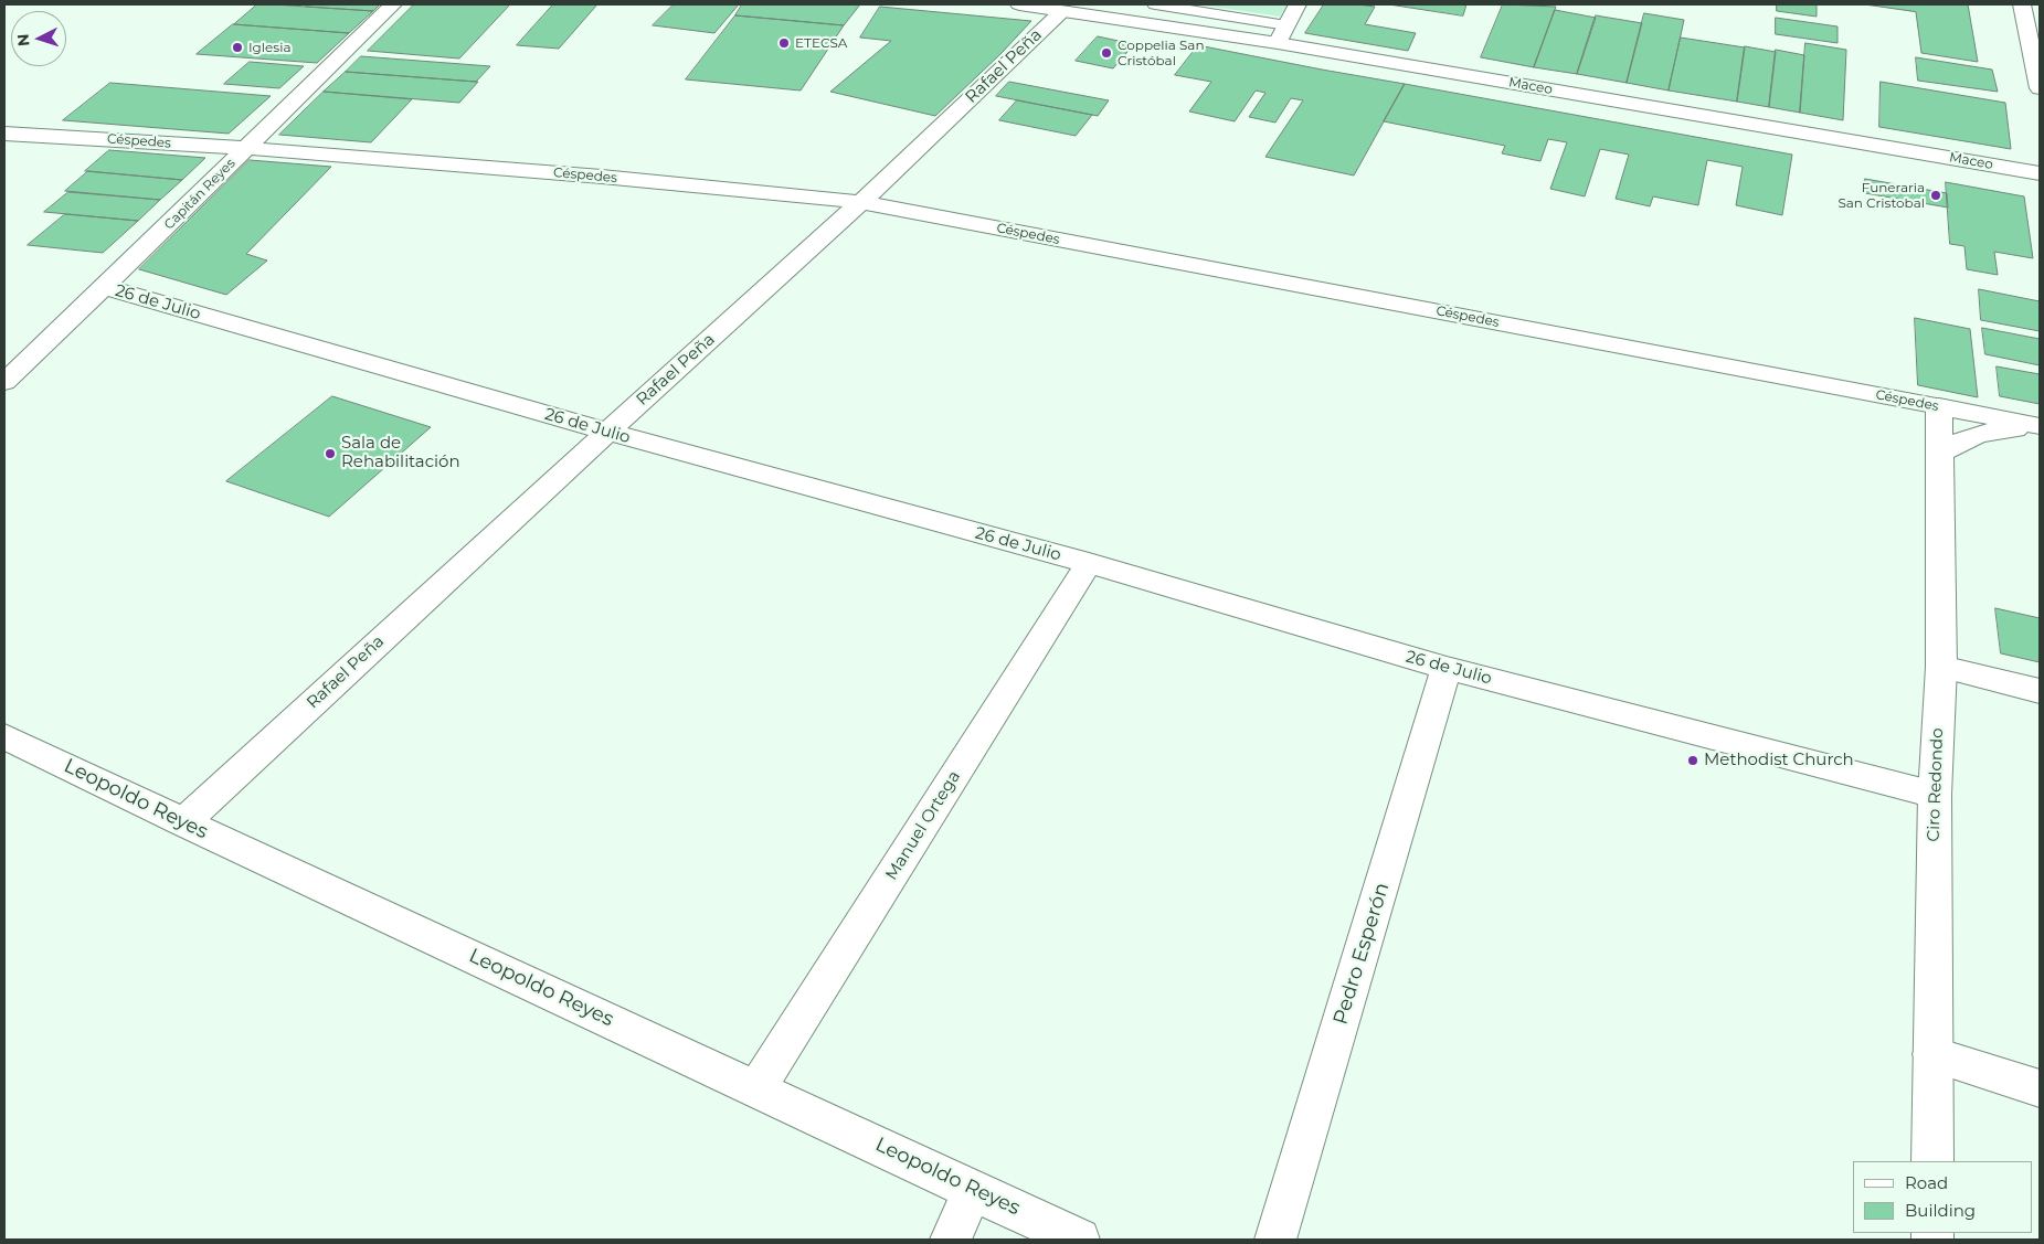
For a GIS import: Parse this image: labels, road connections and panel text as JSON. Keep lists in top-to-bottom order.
{
  "streets": {
    "street": [
      "Rafael Peña",
      "Maceo",
      "Céspedes",
      "Capitán Reyes",
      "26 de Julio",
      "Ciro Redondo",
      "Leopoldo Reyes",
      "Manuel Ortega",
      "Pedro Esperón"
    ]
  },
  "crossings": [
    ["Rafael Peña", "Maceo"],
    ["Rafael Peña", "Céspedes"],
    ["Rafael Peña", "26 de Julio"],
    ["Rafael Peña", "Leopoldo Reyes"],
    ["Céspedes", "Capitán Reyes"],
    ["Céspedes", "Ciro Redondo"],
    ["Capitán Reyes", "26 de Julio"],
    ["26 de Julio", "Ciro Redondo"],
    ["26 de Julio", "Manuel Ortega"],
    ["26 de Julio", "Pedro Esperón"],
    ["Leopoldo Reyes", "Manuel Ortega"]
  ],
  "places": [
    "ETECSA",
    "Iglesia",
    "Coppelia San Cristóbal",
    "Funeraria San Cristobal",
    "Sala de Rehabilitación",
    "Methodist Church"
  ],
  "legend": ["Road", "Building"],
  "north": "left"
}
